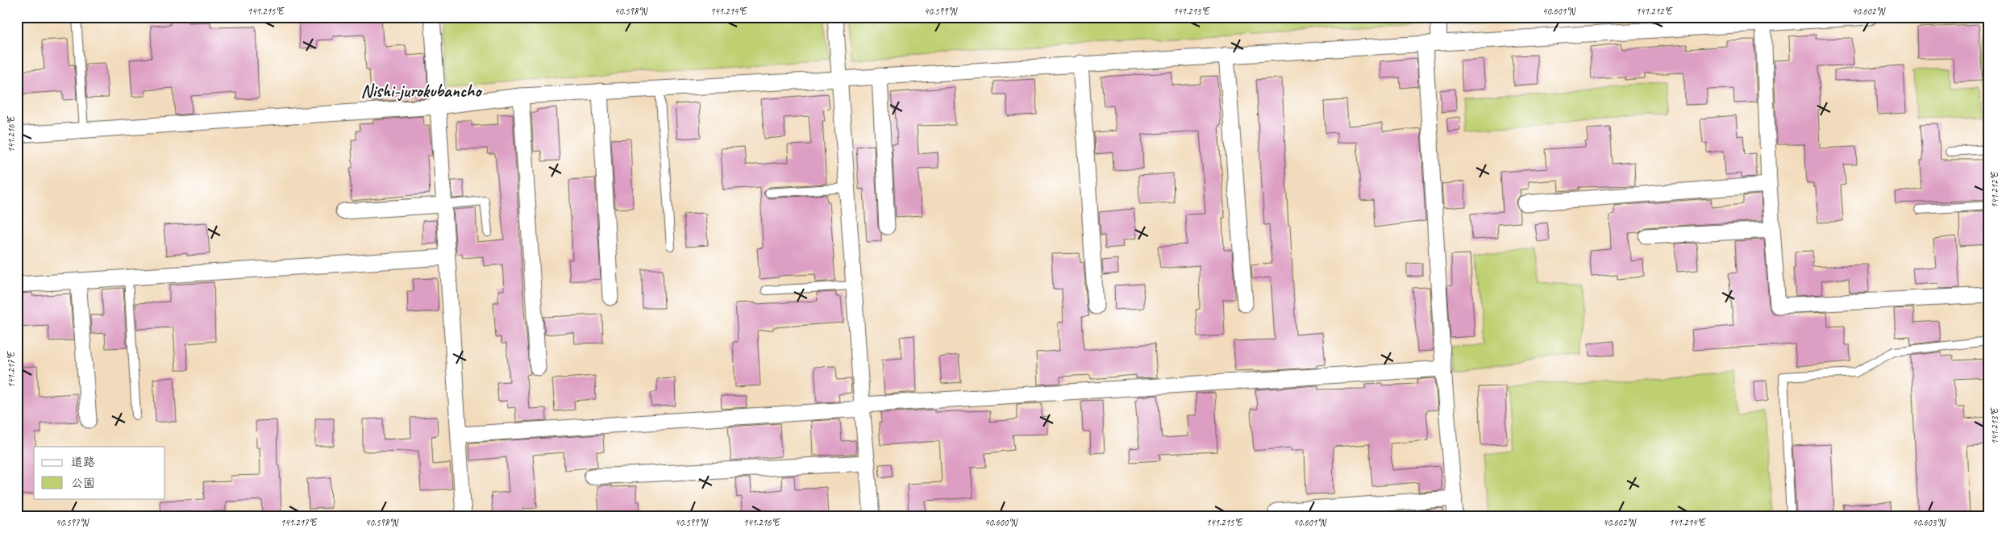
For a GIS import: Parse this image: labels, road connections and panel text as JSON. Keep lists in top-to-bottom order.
{
  "districts": ["Nishi-jurokubancho"],
  "legend": ["道路", "公園"],
  "coordinates": [
    "141.215°E",
    "40.598°N",
    "141.214°E",
    "40.599°N",
    "141.213°E",
    "40.601°N",
    "141.212°E",
    "40.602°N",
    "141.216°E",
    "141.217°E",
    "40.597°N",
    "40.600°N",
    "40.603°N"
  ]
}
